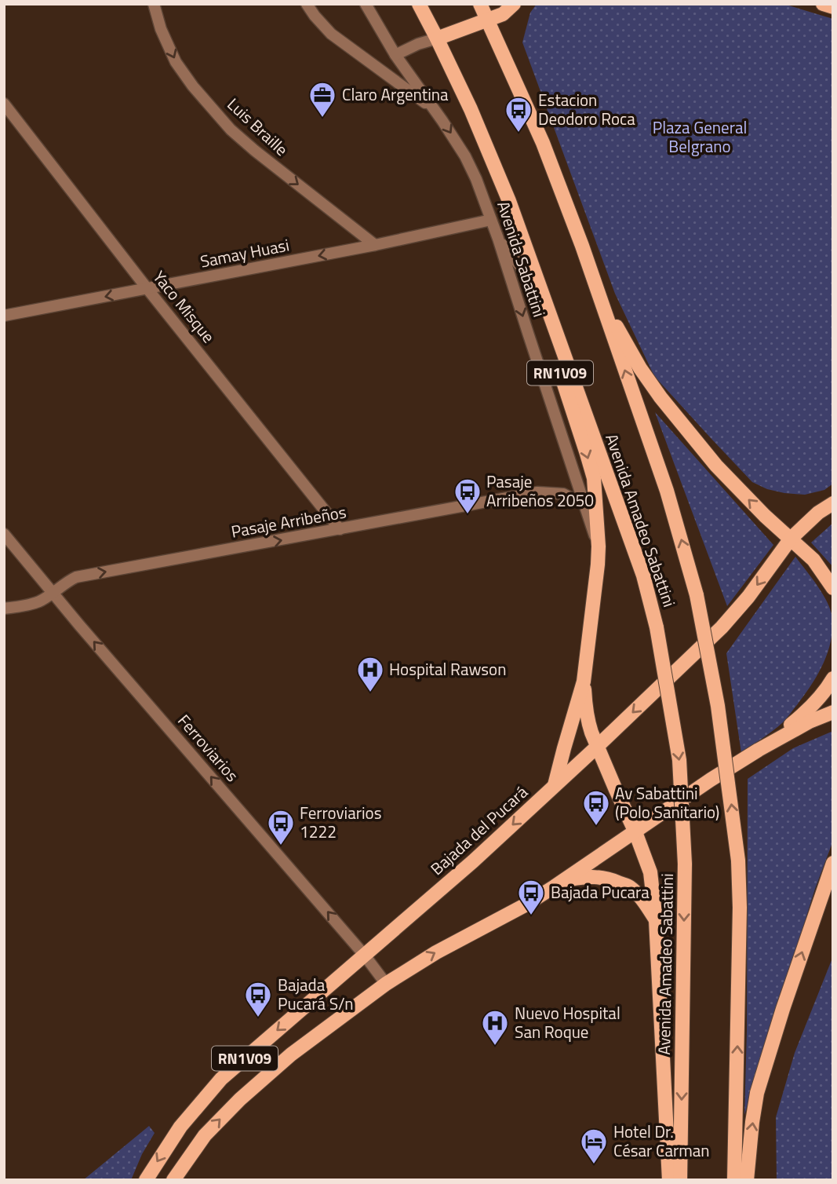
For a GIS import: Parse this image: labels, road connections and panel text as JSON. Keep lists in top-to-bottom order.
{
  "streets": {
    "main road": ["RN1V09", "Avenida Amadeo Sabattini", "Bajada del Pucará"],
    "street": [
      "Luis Braille",
      "Samay Huasi",
      "Avenida Sabattini",
      "Yaco Misque",
      "Pasaje Arribeños",
      "Ferroviarios"
    ]
  },
  "crossings": [
    ["Luis Braille", "Samay Huasi"],
    ["Samay Huasi", "Avenida Sabattini"],
    ["Samay Huasi", "Yaco Misque"],
    ["Avenida Sabattini", "RN1V09"],
    ["Avenida Sabattini", "Pasaje Arribeños"],
    ["Yaco Misque", "Pasaje Arribeños"],
    ["RN1V09", "Avenida Amadeo Sabattini"],
    ["RN1V09", "Ferroviarios"],
    ["RN1V09", "Bajada del Pucará"],
    ["Pasaje Arribeños", "Ferroviarios"],
    ["Ferroviarios", "Bajada del Pucará"]
  ],
  "one_way": [
    "Luis Braille",
    "Samay Huasi",
    "Avenida Sabattini",
    "Pasaje Arribeños",
    "Ferroviarios"
  ],
  "parks": ["Plaza General Belgrano"],
  "places": {
    "office": ["Claro Argentina"],
    "bus stop": [
      "Estacion Deodoro Roca",
      "Pasaje Arribeños 2050",
      "Av Sabattini (Polo Sanitario)",
      "Ferroviarios 1222",
      "Bajada Pucara",
      "Bajada Pucará S/n"
    ],
    "hospital": ["Hospital Rawson", "Nuevo Hospital San Roque"],
    "hotel": ["Hotel Dr. César Carman"]
  }
}
